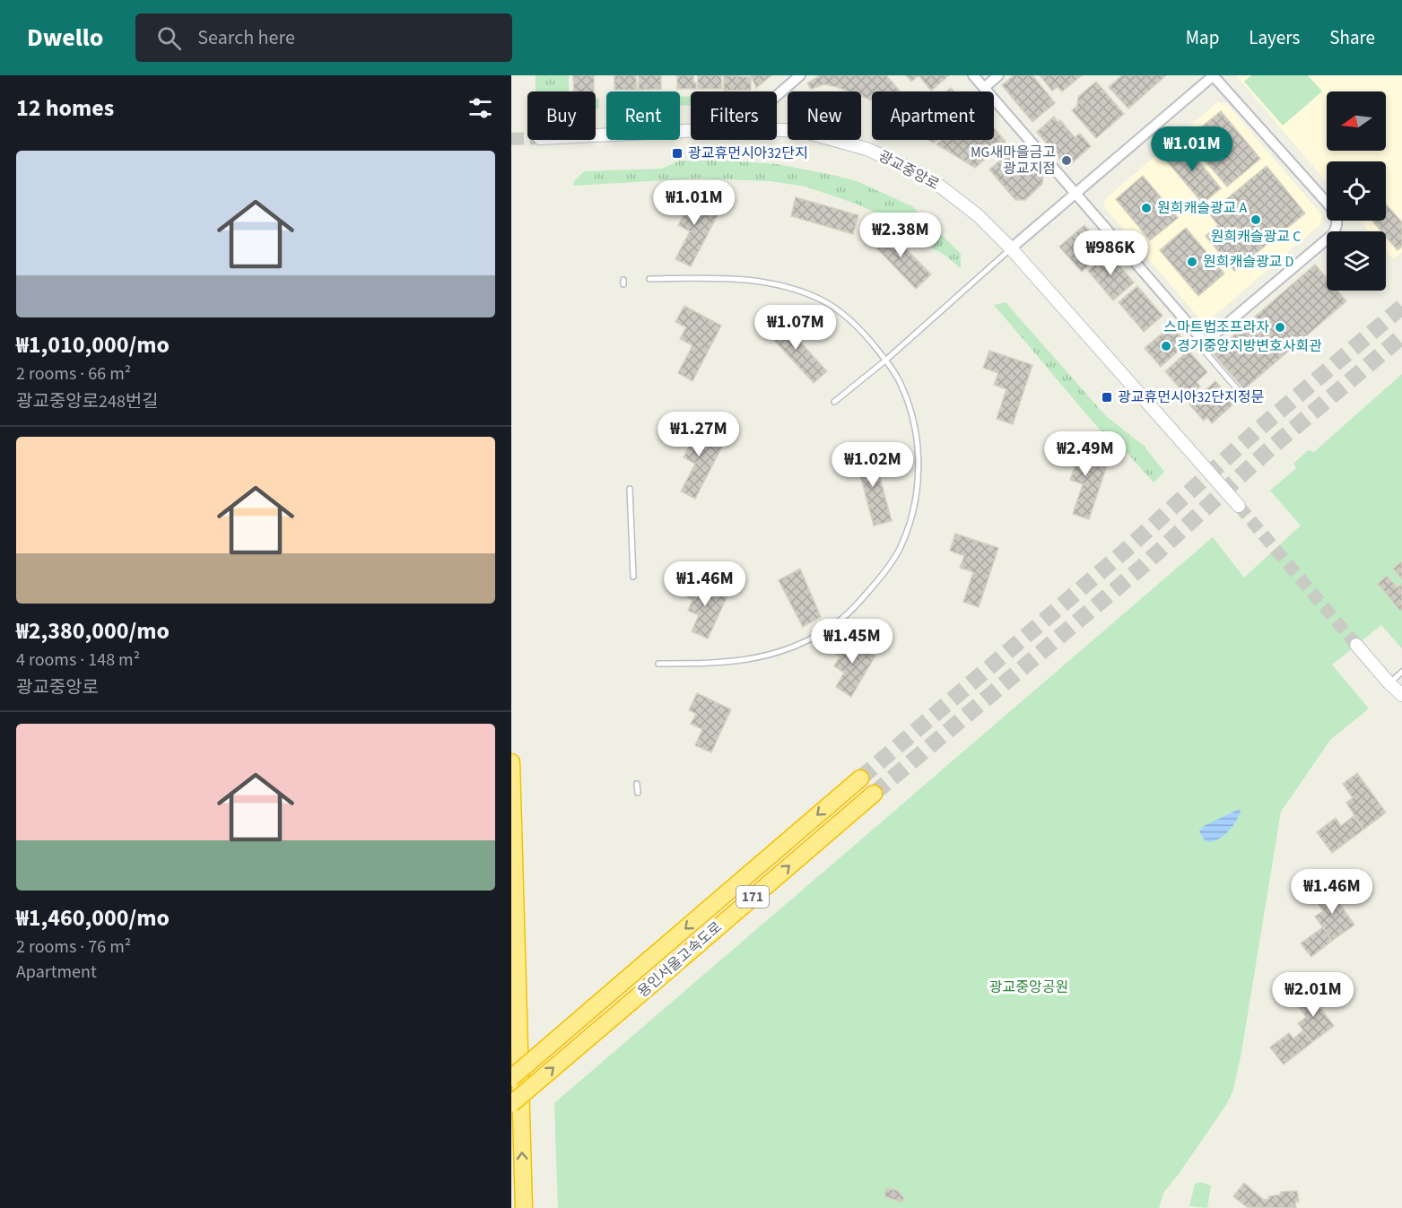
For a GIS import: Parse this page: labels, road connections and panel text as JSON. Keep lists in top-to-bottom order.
{
  "streets": {
    "highway": ["171", "용인서울고속도로"],
    "main road": ["광교중앙로"]
  },
  "parks": ["광교중앙공원"],
  "places": {
    "transit": ["광교휴먼시아32단지", "광교휴먼시아32단지정문"],
    "other": [
      "MG새마을금고 광교지점",
      "원희캐슬광교 A",
      "원희캐슬광교 C",
      "원희캐슬광교 D",
      "스마트법조프라자",
      "경기중앙지방변호사회관"
    ]
  },
  "north": "left",
  "page": {
    "header": "Dwello",
    "search": "Search here",
    "nav": ["Map", "Layers", "Share"],
    "heading": "12 homes",
    "chip": [
      "Buy",
      "Rent",
      "Filters",
      "New",
      "Apartment"
    ],
    "price": [
      "₩1.01M",
      "₩1.01M",
      "₩2.38M",
      "₩986K",
      "₩1.07M",
      "₩1.27M",
      "₩2.49M",
      "₩1.02M",
      "₩1.46M",
      "₩1.45M",
      "₩1.46M",
      "₩2.01M"
    ],
    "list": [
      {
        "name": "₩1,010,000/mo",
        "note": "2 rooms · 66 m² · 광교중앙로248번길"
      },
      {
        "name": "₩2,380,000/mo",
        "note": "4 rooms · 148 m² · 광교중앙로"
      },
      {
        "name": "₩1,460,000/mo",
        "note": "2 rooms · 76 m² · Apartment"
      }
    ]
  }
}
